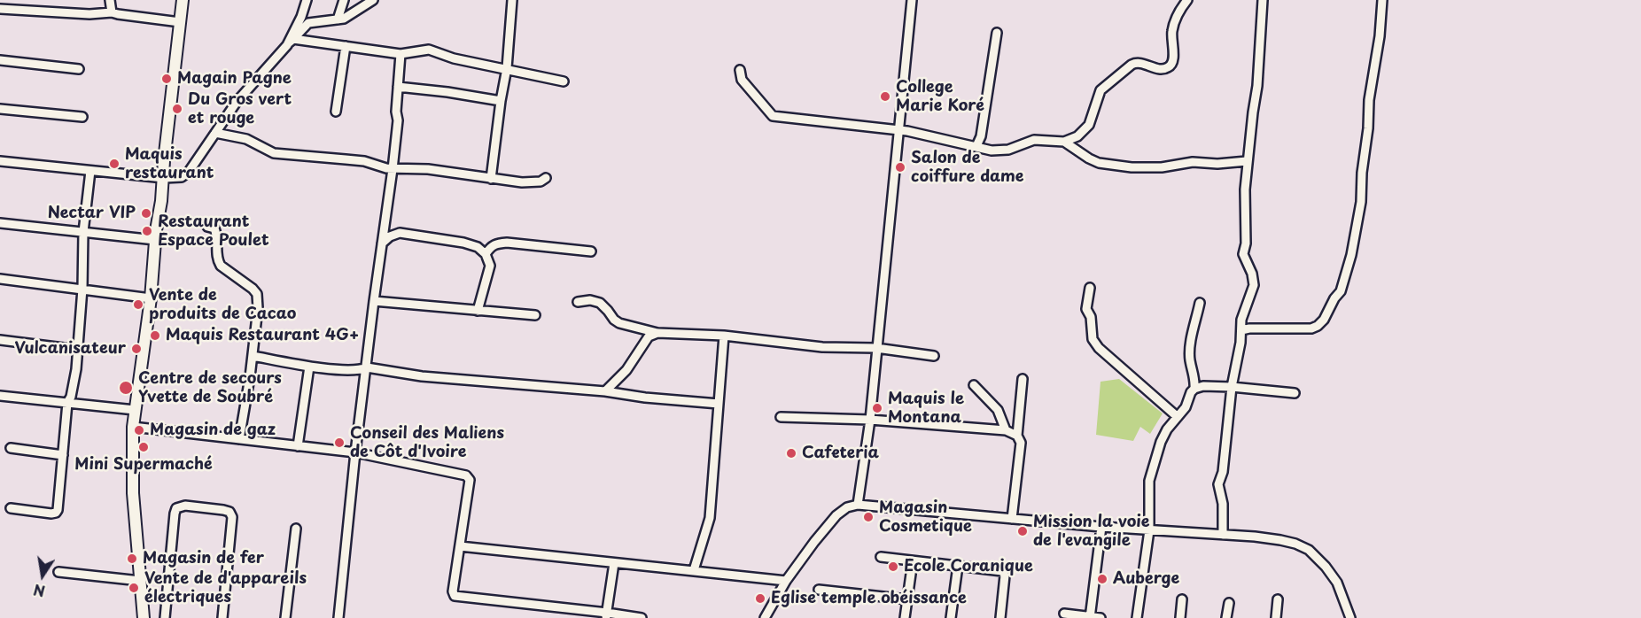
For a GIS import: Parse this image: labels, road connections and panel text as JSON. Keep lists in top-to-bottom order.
{
  "places": [
    "Magain Pagne",
    "College Marie Koré",
    "Du Gros vert et rouge",
    "Maquis restaurant",
    "Salon de coiffure dame",
    "Nectar VIP",
    "Restaurant Espace Poulet",
    "Vente de produits de Cacao",
    "Maquis Restaurant 4G+",
    "Vulcanisateur",
    "Centre de secours Yvette de Soubré",
    "Maquis le Montana",
    "Magasin de gaz",
    "Conseil des Maliens de Côt d'Ivoire",
    "Mini Supermaché",
    "Cafeteria",
    "Magasin Cosmetique",
    "Mission la voie de l'evangile",
    "Magasin de fer",
    "Ecole Coranique",
    "Auberge",
    "Vente de d'appareils électriques",
    "Eglise temple obéissance"
  ],
  "north": "bottom"
}
